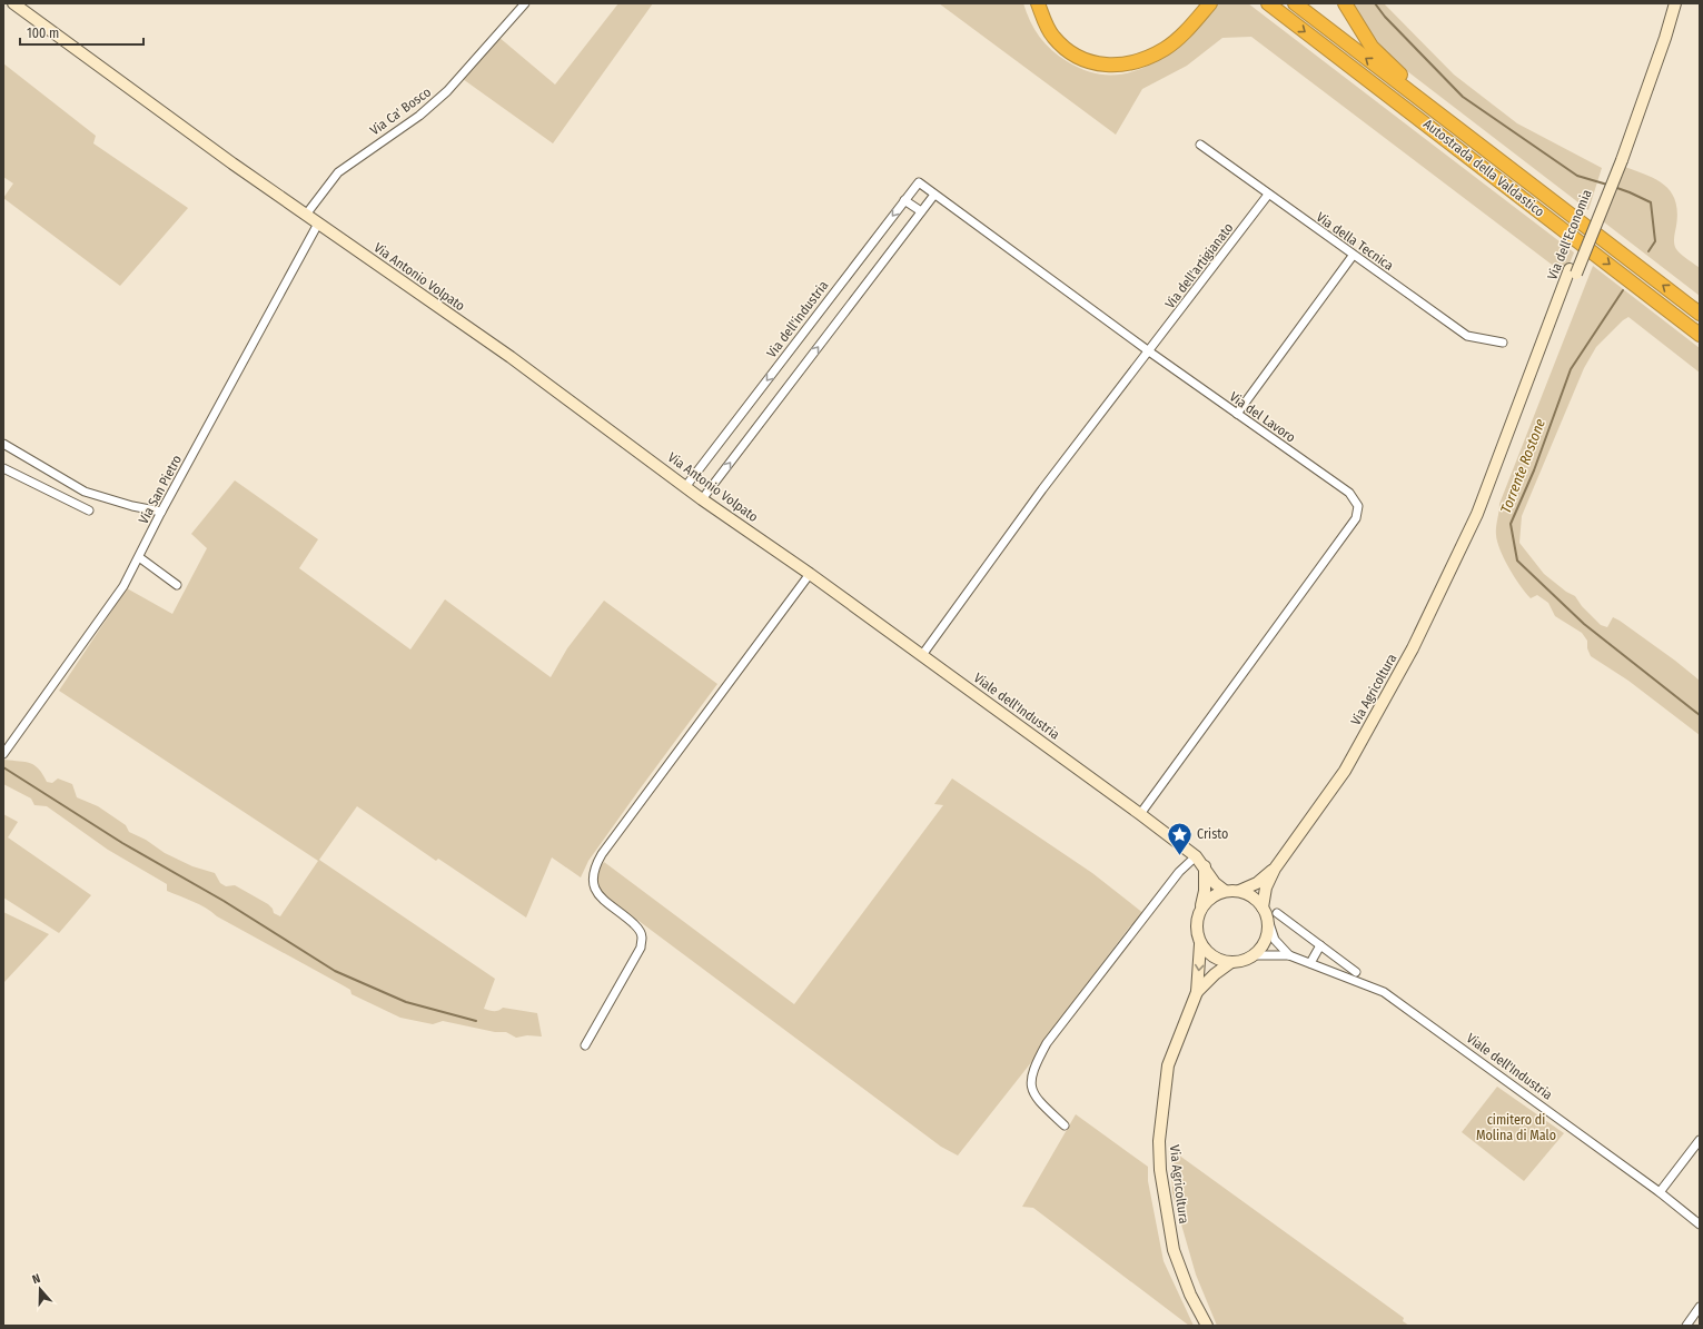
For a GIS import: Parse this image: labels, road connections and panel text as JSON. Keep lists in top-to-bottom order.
{
  "streets": {
    "highway": ["Autostrada della Valdastico"],
    "main road": [
      "Via dell'Economia",
      "Via Antonio Volpato",
      "Via Agricoltura",
      "Viale dell'Industria"
    ],
    "street": [
      "Via Ca' Bosco",
      "Via della Tecnica",
      "Via dell'artigianato",
      "Via dell'industria",
      "Via del Lavoro",
      "Via San Pietro"
    ]
  },
  "crossings": [
    ["Via Ca' Bosco", "Via Antonio Volpato"],
    ["Via dell'Economia", "Via Agricoltura"],
    ["Via della Tecnica", "Via dell'artigianato"],
    ["Via dell'artigianato", "Via dell'industria"],
    ["Via dell'artigianato", "Via del Lavoro"],
    ["Via Antonio Volpato", "Via dell'industria"],
    ["Via Antonio Volpato", "Via San Pietro"],
    ["Via Antonio Volpato", "Viale dell'Industria"],
    ["Via dell'industria", "Via del Lavoro"],
    ["Via del Lavoro", "Viale dell'Industria"],
    ["Via Agricoltura", "Viale dell'Industria"]
  ],
  "water": ["Torrente Rostone"],
  "parks": ["cimitero di Molina di Malo"],
  "places": {
    "place": ["Cristo"]
  },
  "scale_bar": "100 m",
  "north": "top"
}
